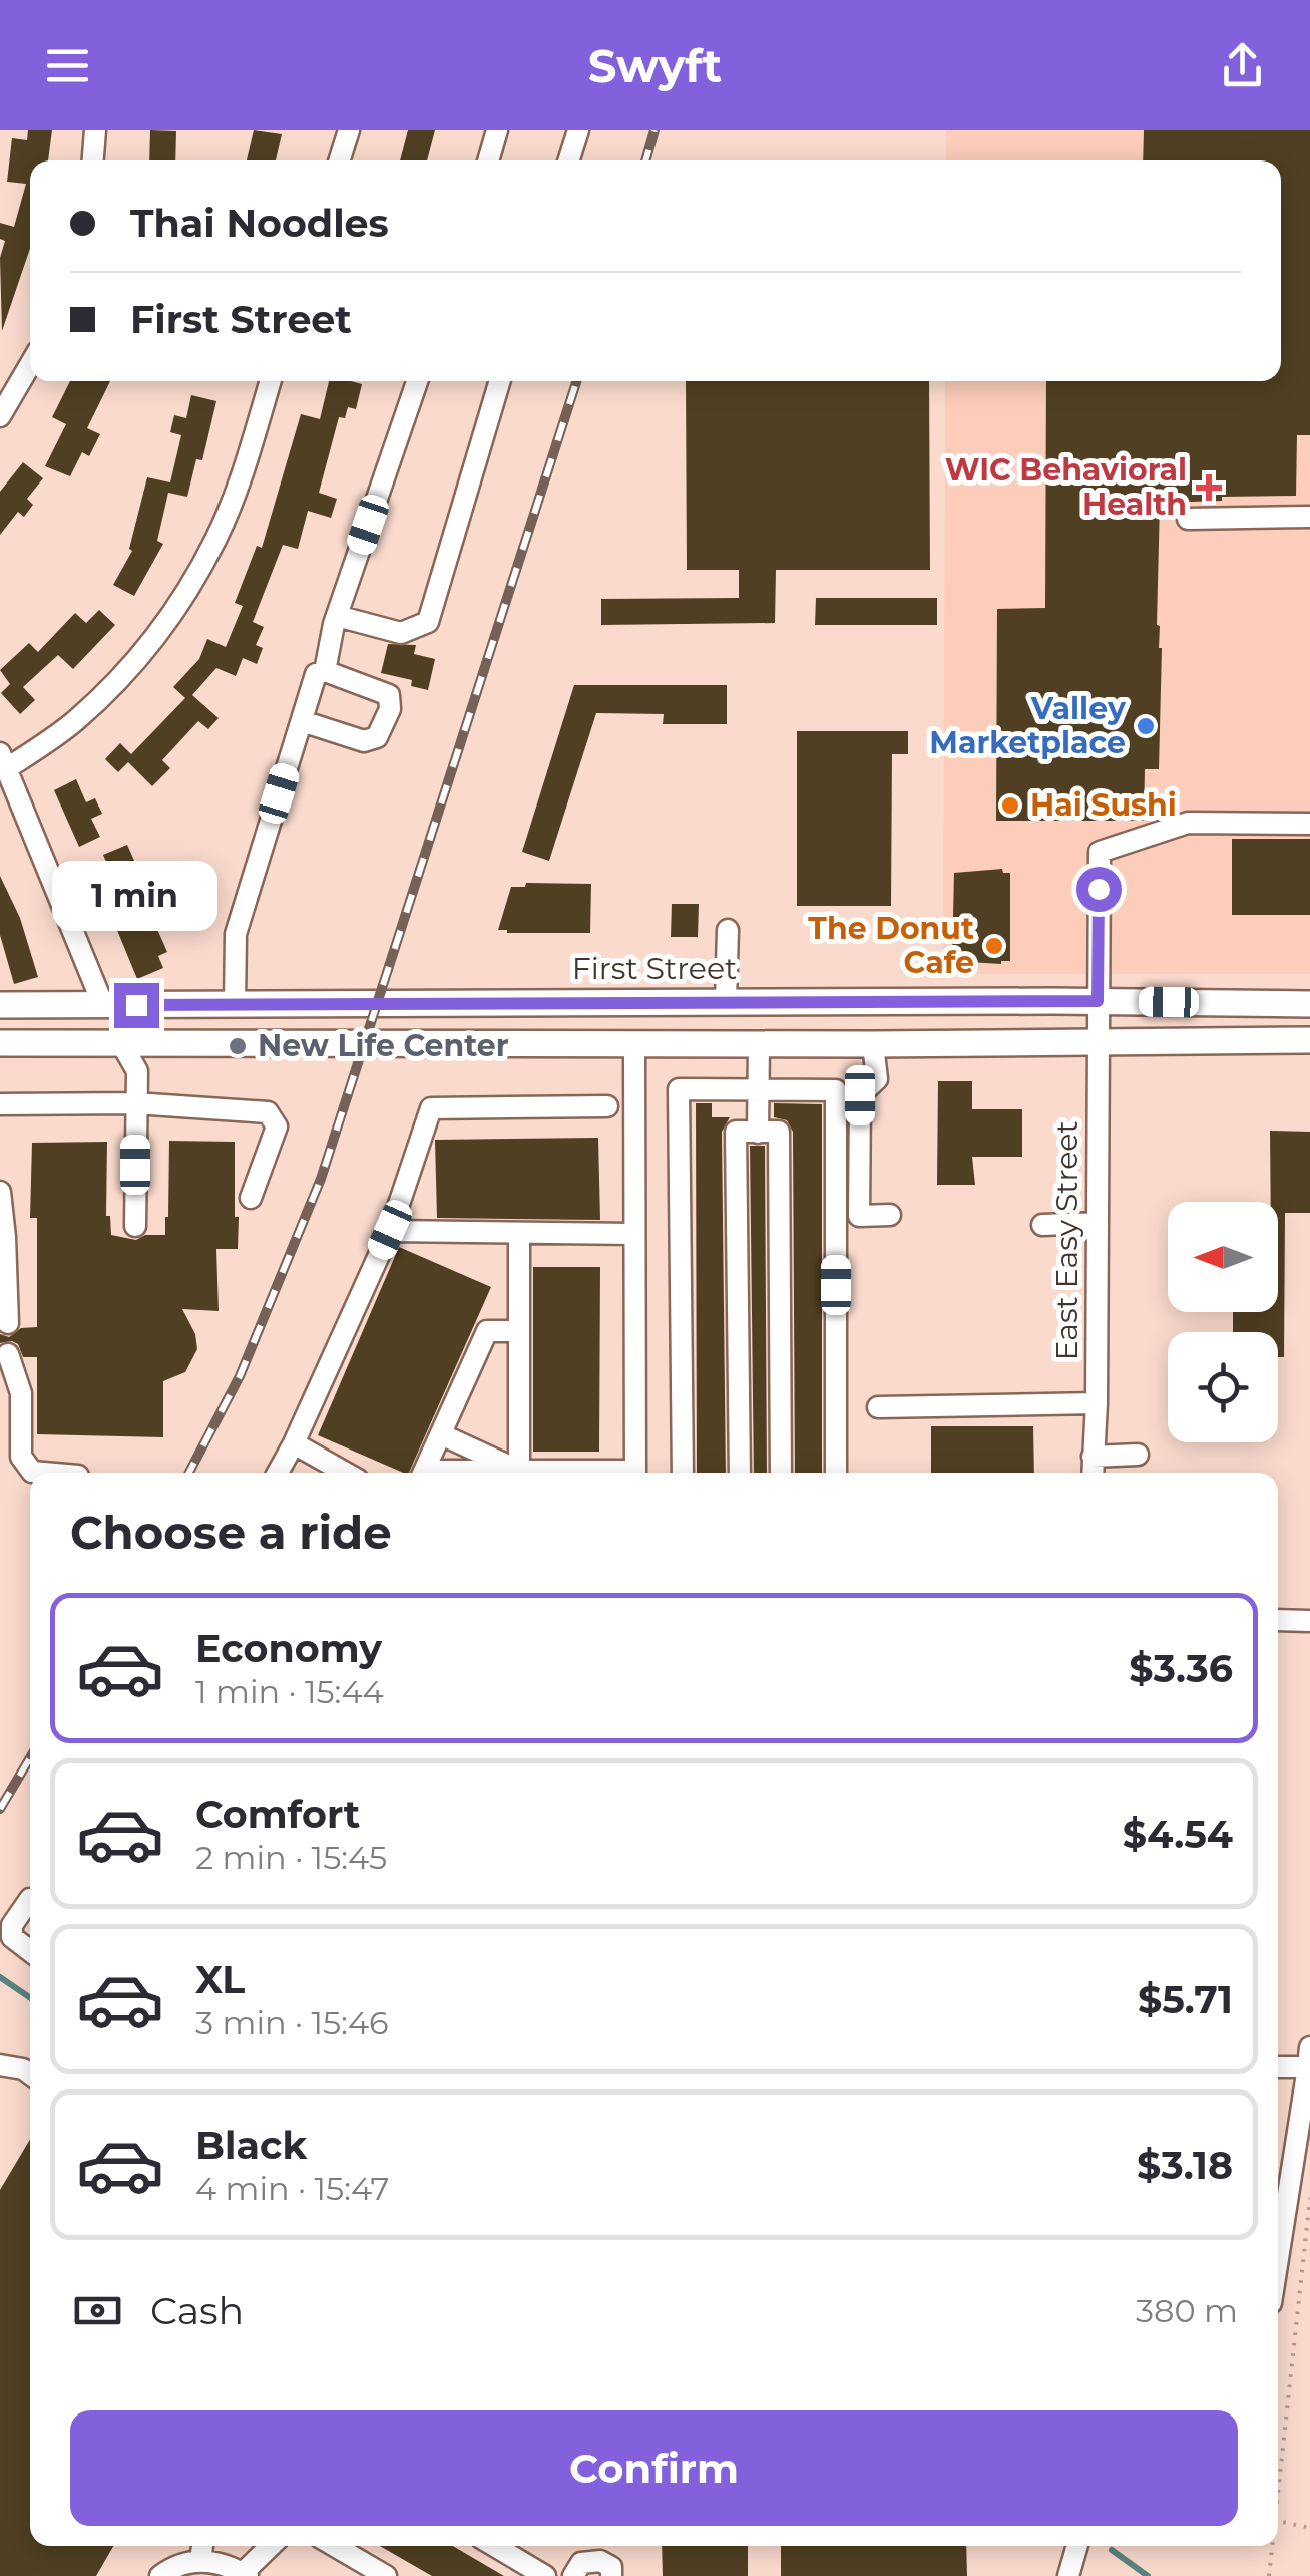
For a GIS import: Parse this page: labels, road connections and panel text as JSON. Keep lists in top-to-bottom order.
{
  "streets": {
    "main road": ["First Street"],
    "street": ["East Easy Street"]
  },
  "crossings": [
    ["First Street", "East Easy Street"]
  ],
  "places": {
    "health": ["WIC Behavioral Health"],
    "other": [
      "Valley Marketplace",
      "Hai Sushi",
      "The Donut Cafe",
      "New Life Center"
    ]
  },
  "north": "left",
  "page": {
    "header": "Swyft",
    "banner": ["Thai Noodles", "First Street"],
    "bubble": "1 min",
    "heading": "Choose a ride",
    "list": [
      {
        "name": "Economy",
        "note": "1 min · 15:44",
        "value": "$3.36"
      },
      {
        "name": "Comfort",
        "note": "2 min · 15:45",
        "value": "$4.54"
      },
      {
        "name": "XL",
        "note": "3 min · 15:46",
        "value": "$5.71"
      },
      {
        "name": "Black",
        "note": "4 min · 15:47",
        "value": "$3.18"
      }
    ],
    "pay": ["Cash", "380 m"],
    "buttons": "Confirm"
  }
}
